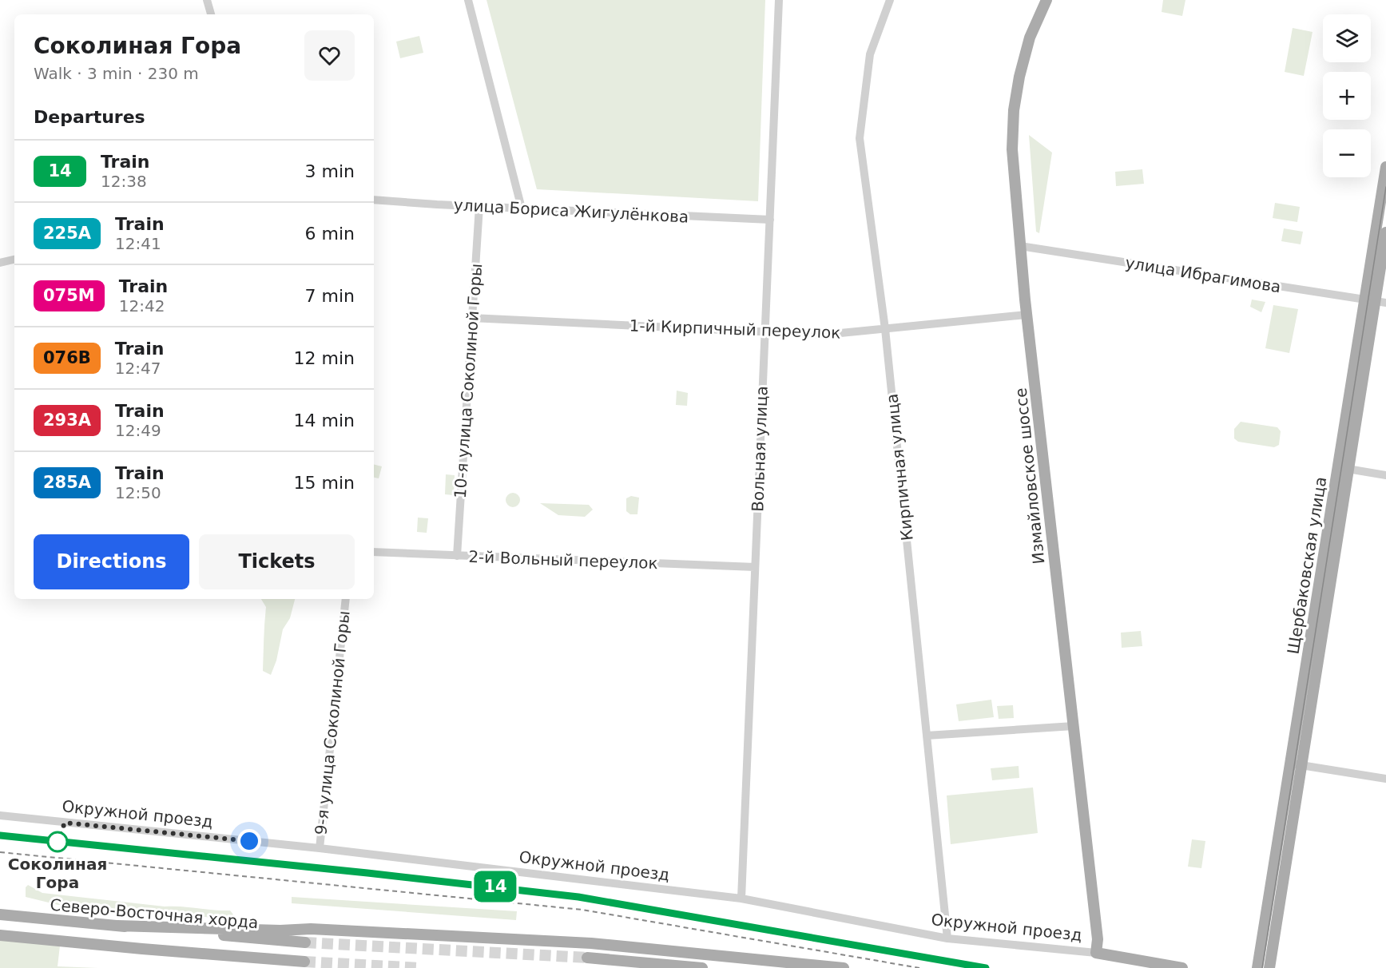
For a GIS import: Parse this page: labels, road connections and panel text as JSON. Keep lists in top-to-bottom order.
{
  "streets": {
    "main road": [
      "Измайловское шоссе",
      "Щербаковская улица",
      "Окружной проезд",
      "Северо-Восточная хорда"
    ],
    "street": [
      "улица Бориса Жигулёнкова",
      "улица Ибрагимова",
      "1-й Кирпичный переулок",
      "10-я улица Соколиной Горы",
      "Вольная улица",
      "Кирпичная улица",
      "2-й Вольный переулок",
      "9-я улица Соколиной Горы"
    ]
  },
  "crossings": [
    ["улица Бориса Жигулёнкова", "10-я улица Соколиной Горы"],
    ["улица Бориса Жигулёнкова", "Вольная улица"],
    ["улица Ибрагимова", "Измайловское шоссе"],
    ["улица Ибрагимова", "Щербаковская улица"],
    ["1-й Кирпичный переулок", "10-я улица Соколиной Горы"],
    ["1-й Кирпичный переулок", "Вольная улица"],
    ["1-й Кирпичный переулок", "Кирпичная улица"],
    ["1-й Кирпичный переулок", "Измайловское шоссе"],
    ["10-я улица Соколиной Горы", "2-й Вольный переулок"],
    ["Вольная улица", "2-й Вольный переулок"],
    ["Вольная улица", "Окружной проезд"],
    ["Кирпичная улица", "Окружной проезд"],
    ["Измайловское шоссе", "Окружной проезд"],
    ["9-я улица Соколиной Горы", "Окружной проезд"]
  ],
  "places": ["Соколиная Гора"],
  "page": {
    "on_map": "14",
    "map_buttons": ["+", "−"],
    "heading": [
      ["Соколиная Гора", "Walk · 3 min · 230 m"],
      "Departures"
    ],
    "list": [
      {
        "mark": "14",
        "name": "Train",
        "note": "12:38",
        "value": "3 min"
      },
      {
        "mark": "225А",
        "name": "Train",
        "note": "12:41",
        "value": "6 min"
      },
      {
        "mark": "075М",
        "name": "Train",
        "note": "12:42",
        "value": "7 min"
      },
      {
        "mark": "076В",
        "name": "Train",
        "note": "12:47",
        "value": "12 min"
      },
      {
        "mark": "293А",
        "name": "Train",
        "note": "12:49",
        "value": "14 min"
      },
      {
        "mark": "285А",
        "name": "Train",
        "note": "12:50",
        "value": "15 min"
      }
    ],
    "buttons": ["Directions", "Tickets"]
  }
}
